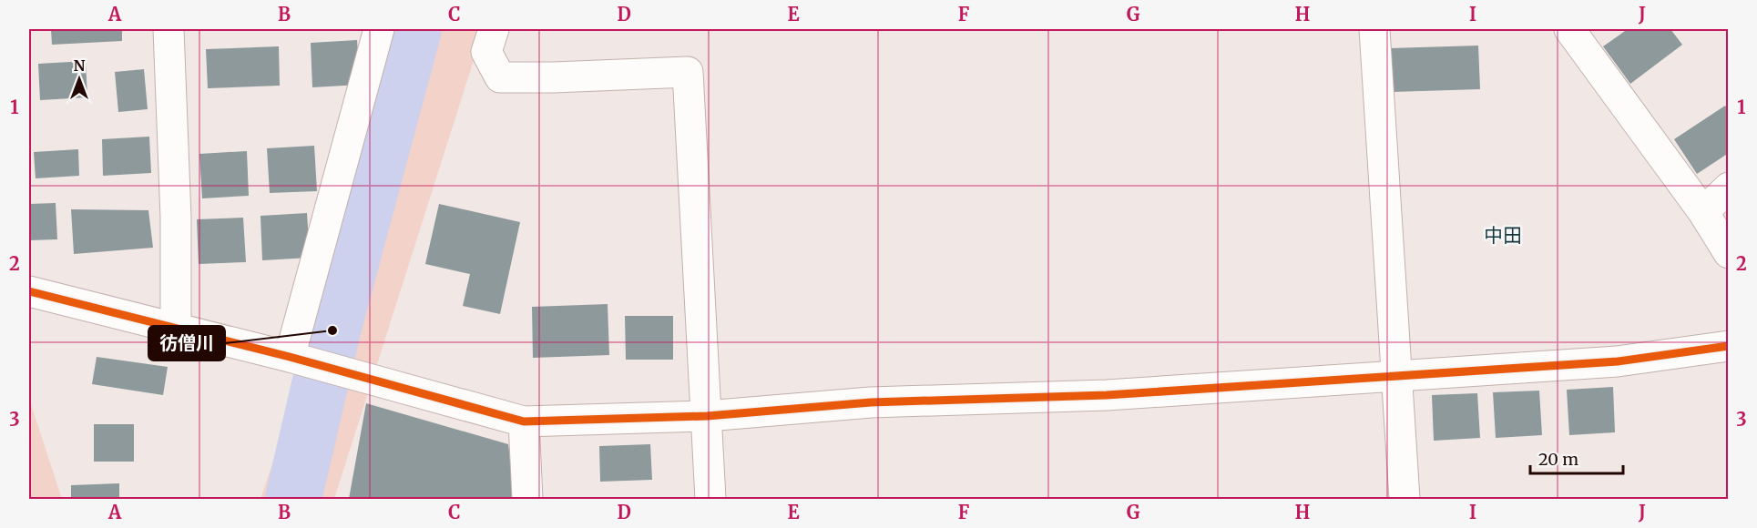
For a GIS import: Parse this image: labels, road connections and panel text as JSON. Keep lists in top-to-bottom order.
{
  "districts": ["中田"],
  "places": ["彷僧川"],
  "scale_bar": "20 m",
  "north": "top",
  "grid": {
    "columns": [
      "A",
      "B",
      "C",
      "D",
      "E",
      "F",
      "G",
      "H",
      "I",
      "J"
    ],
    "rows": ["1", "2", "3"]
  }
}
